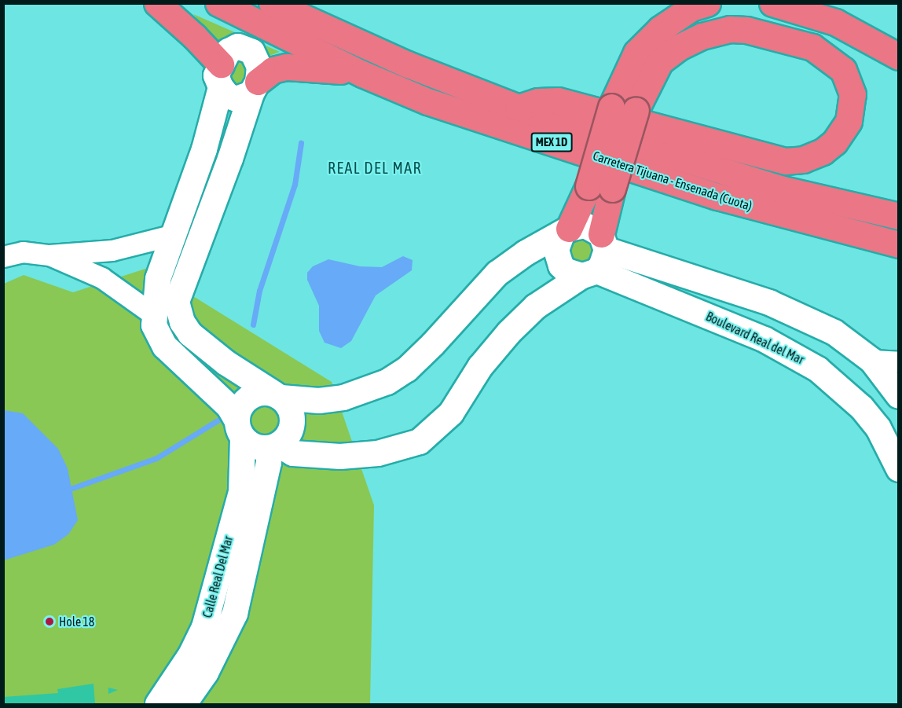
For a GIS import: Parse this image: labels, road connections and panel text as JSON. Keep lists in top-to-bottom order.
{
  "streets": {
    "highway": ["MEX 1D", "Carretera Tijuana - Ensenada (Cuota)"],
    "street": ["Boulevard Real del Mar", "Calle Real Del Mar"]
  },
  "districts": ["REAL DEL MAR"],
  "places": ["Hole 18"]
}
